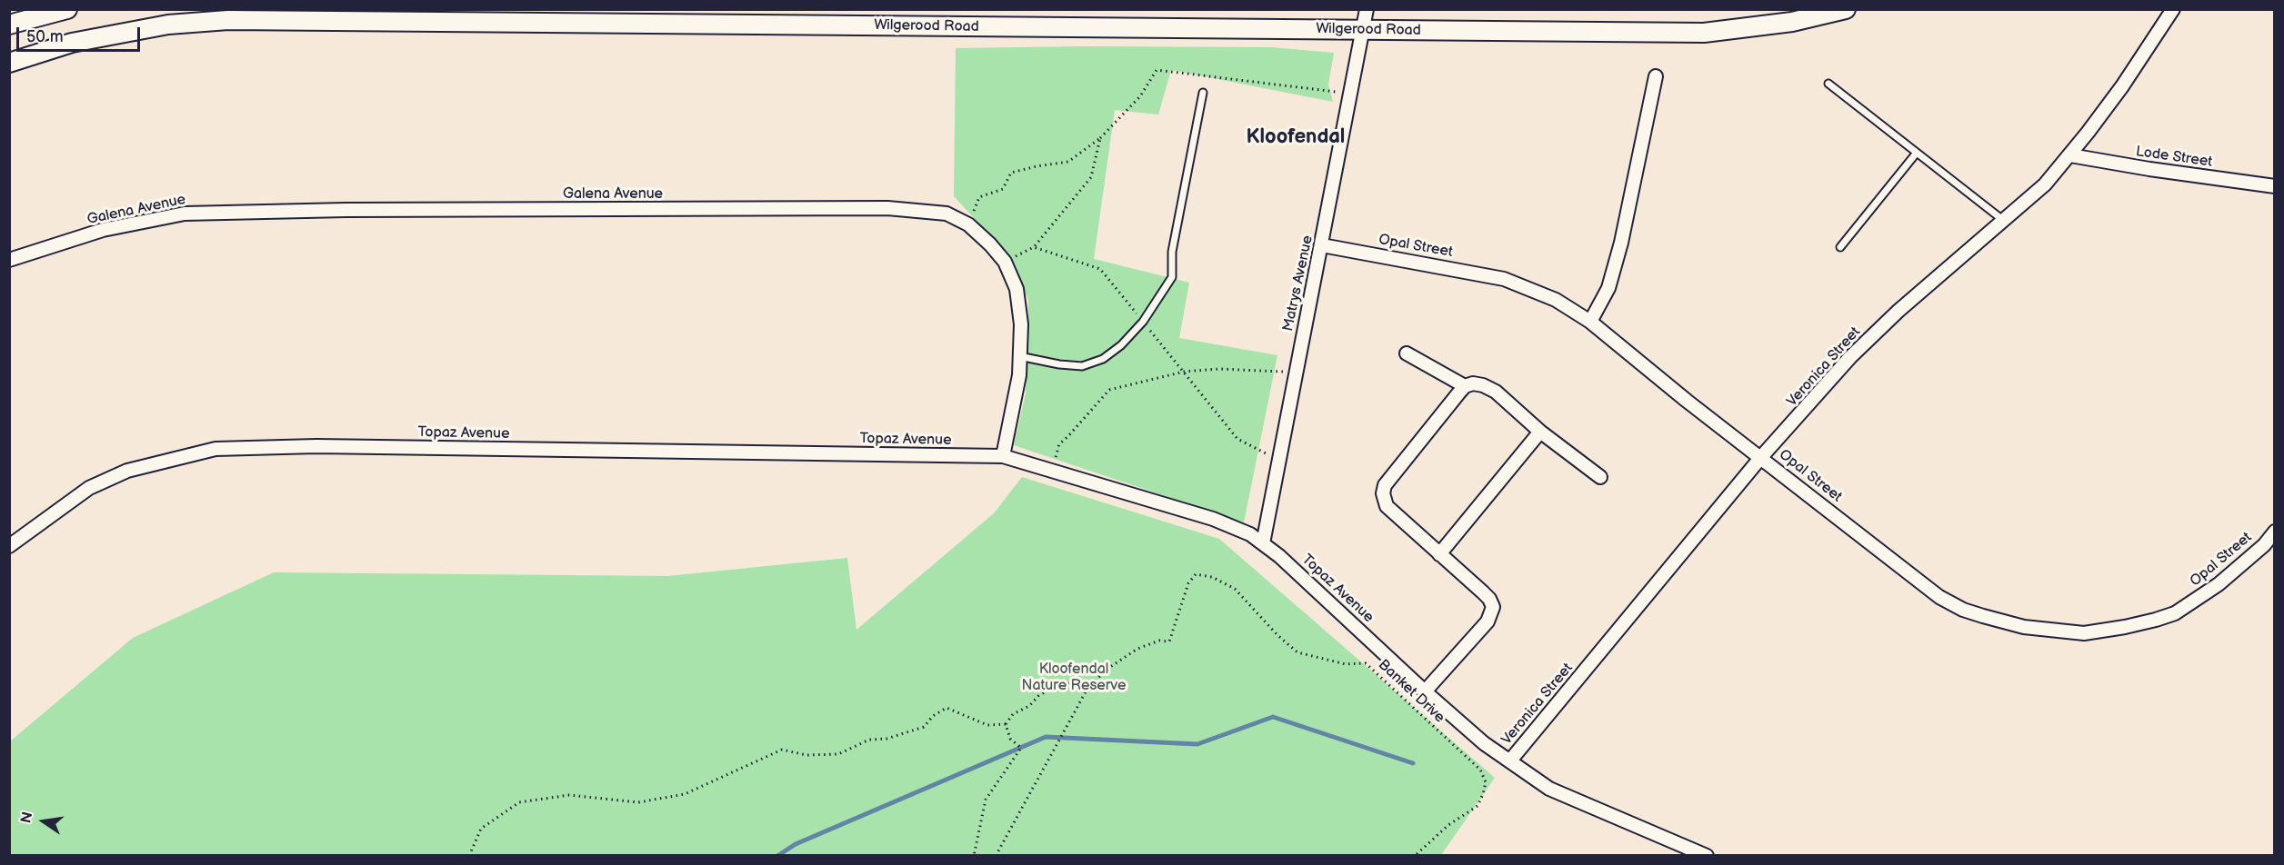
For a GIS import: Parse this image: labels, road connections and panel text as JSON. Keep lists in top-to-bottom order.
{
  "streets": {
    "street": [
      "Wilgerood Road",
      "Lode Street",
      "Galena Avenue",
      "Opal Street",
      "Matrys Avenue",
      "Veronica Street",
      "Topaz Avenue"
    ],
    "path": ["Banket Drive"]
  },
  "crossings": [
    ["Wilgerood Road", "Matrys Avenue"],
    ["Lode Street", "Veronica Street"],
    ["Galena Avenue", "Topaz Avenue"],
    ["Opal Street", "Matrys Avenue"],
    ["Opal Street", "Veronica Street"],
    ["Matrys Avenue", "Topaz Avenue"],
    ["Veronica Street", "Topaz Avenue"]
  ],
  "districts": ["Kloofendal"],
  "parks": ["Kloofendal Nature Reserve"],
  "scale_bar": "50 m",
  "north": "left"
}
